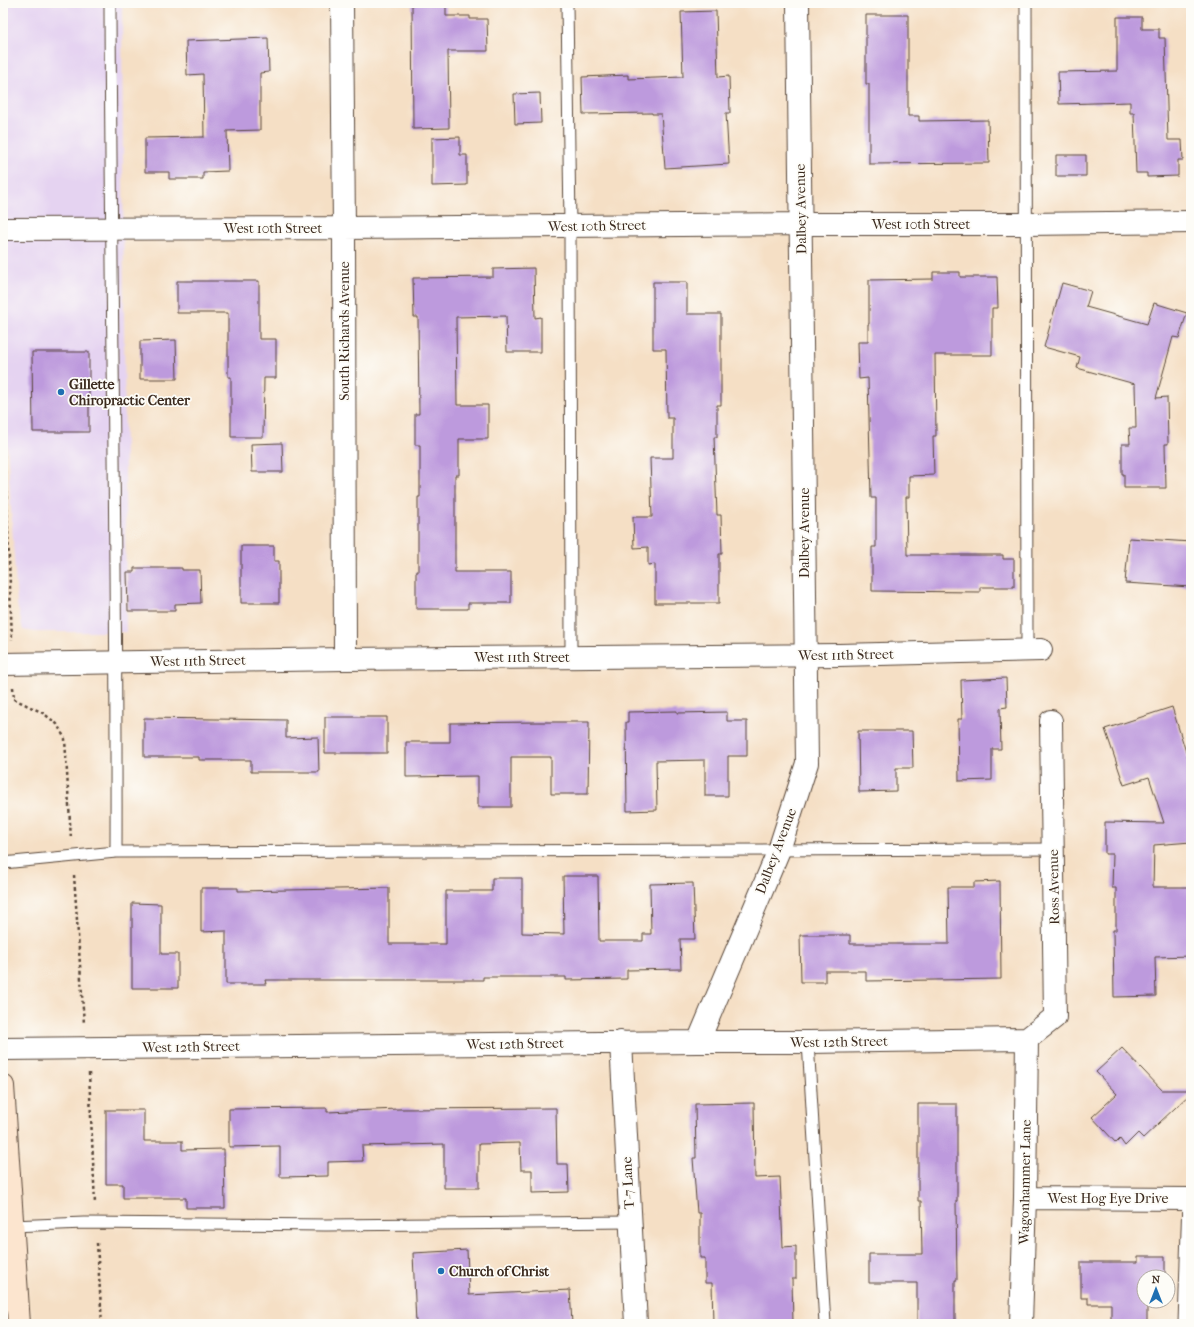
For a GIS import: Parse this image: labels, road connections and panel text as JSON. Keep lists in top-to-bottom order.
{
  "streets": {
    "street": [
      "Dalbey Avenue",
      "West 10th Street",
      "South Richards Avenue",
      "West 11th Street",
      "Ross Avenue",
      "West 12th Street",
      "Wagonhammer Lane",
      "T-7 Lane",
      "West Hog Eye Drive"
    ]
  },
  "crossings": [
    ["Dalbey Avenue", "West 10th Street"],
    ["Dalbey Avenue", "West 11th Street"],
    ["Dalbey Avenue", "West 12th Street"],
    ["West 10th Street", "South Richards Avenue"],
    ["South Richards Avenue", "West 11th Street"],
    ["Ross Avenue", "West 12th Street"],
    ["Ross Avenue", "Wagonhammer Lane"],
    ["West 12th Street", "Wagonhammer Lane"],
    ["West 12th Street", "T-7 Lane"],
    ["Wagonhammer Lane", "West Hog Eye Drive"]
  ],
  "places": ["Gillette Chiropractic Center", "Church of Christ"],
  "north": "top"
}
